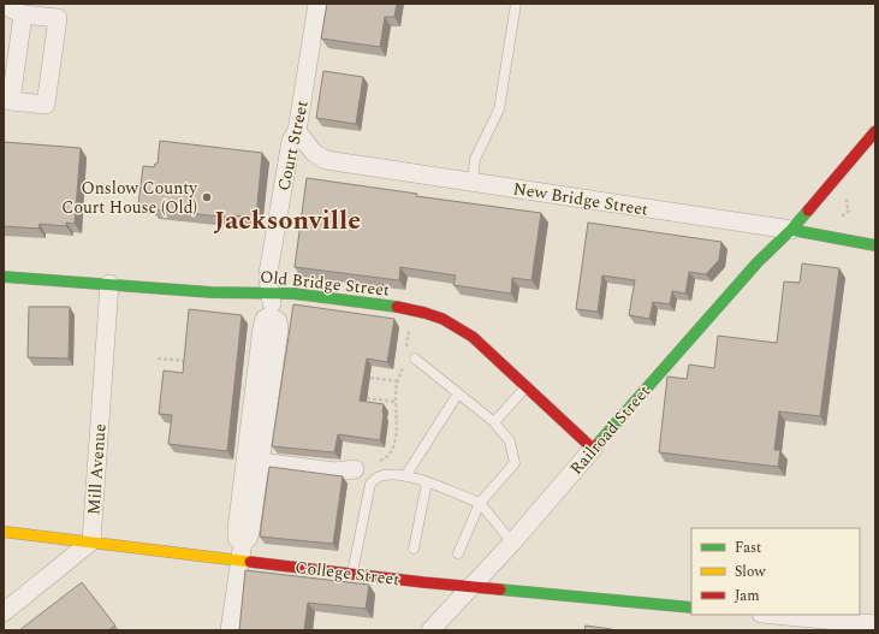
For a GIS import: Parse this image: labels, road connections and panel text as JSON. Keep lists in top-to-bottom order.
{
  "streets": {
    "main road": [
      "New Bridge Street",
      "Old Bridge Street",
      "Railroad Street",
      "College Street"
    ],
    "street": ["Court Street", "Mill Avenue"]
  },
  "crossings": [
    ["Court Street", "New Bridge Street"],
    ["Court Street", "Old Bridge Street"],
    ["Court Street", "College Street"],
    ["New Bridge Street", "Railroad Street"],
    ["Old Bridge Street", "Railroad Street"],
    ["Old Bridge Street", "Mill Avenue"],
    ["Railroad Street", "College Street"],
    ["Mill Avenue", "College Street"]
  ],
  "districts": ["Jacksonville"],
  "places": ["Onslow County Court House (Old)"],
  "legend": ["Fast", "Slow", "Jam"]
}
